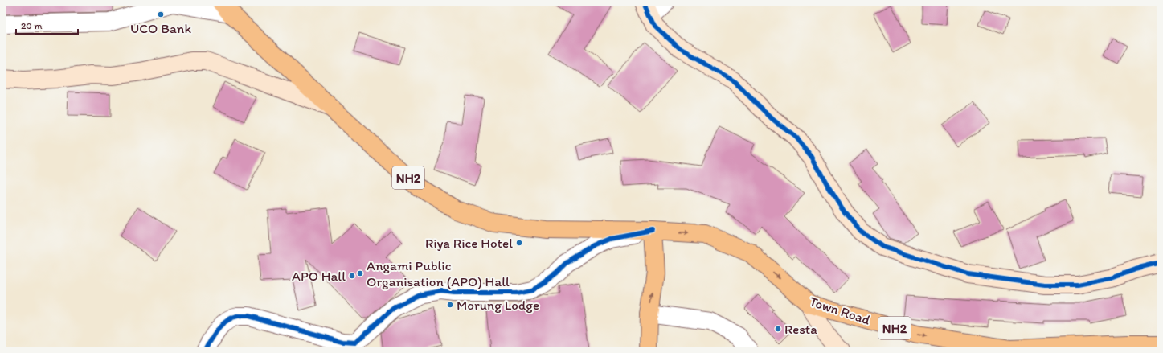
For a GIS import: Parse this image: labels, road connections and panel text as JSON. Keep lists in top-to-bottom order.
{
  "streets": {
    "highway": ["NH2", "Town Road"]
  },
  "crossings": [
    ["NH2", "Town Road"]
  ],
  "one_way": ["Town Road"],
  "places": [
    "UCO Bank",
    "Riya Rice Hotel",
    "Angami Public Organisation (APO) Hall",
    "APO Hall",
    "Morung Lodge",
    "Resta"
  ],
  "scale_bar": "20 m"
}
